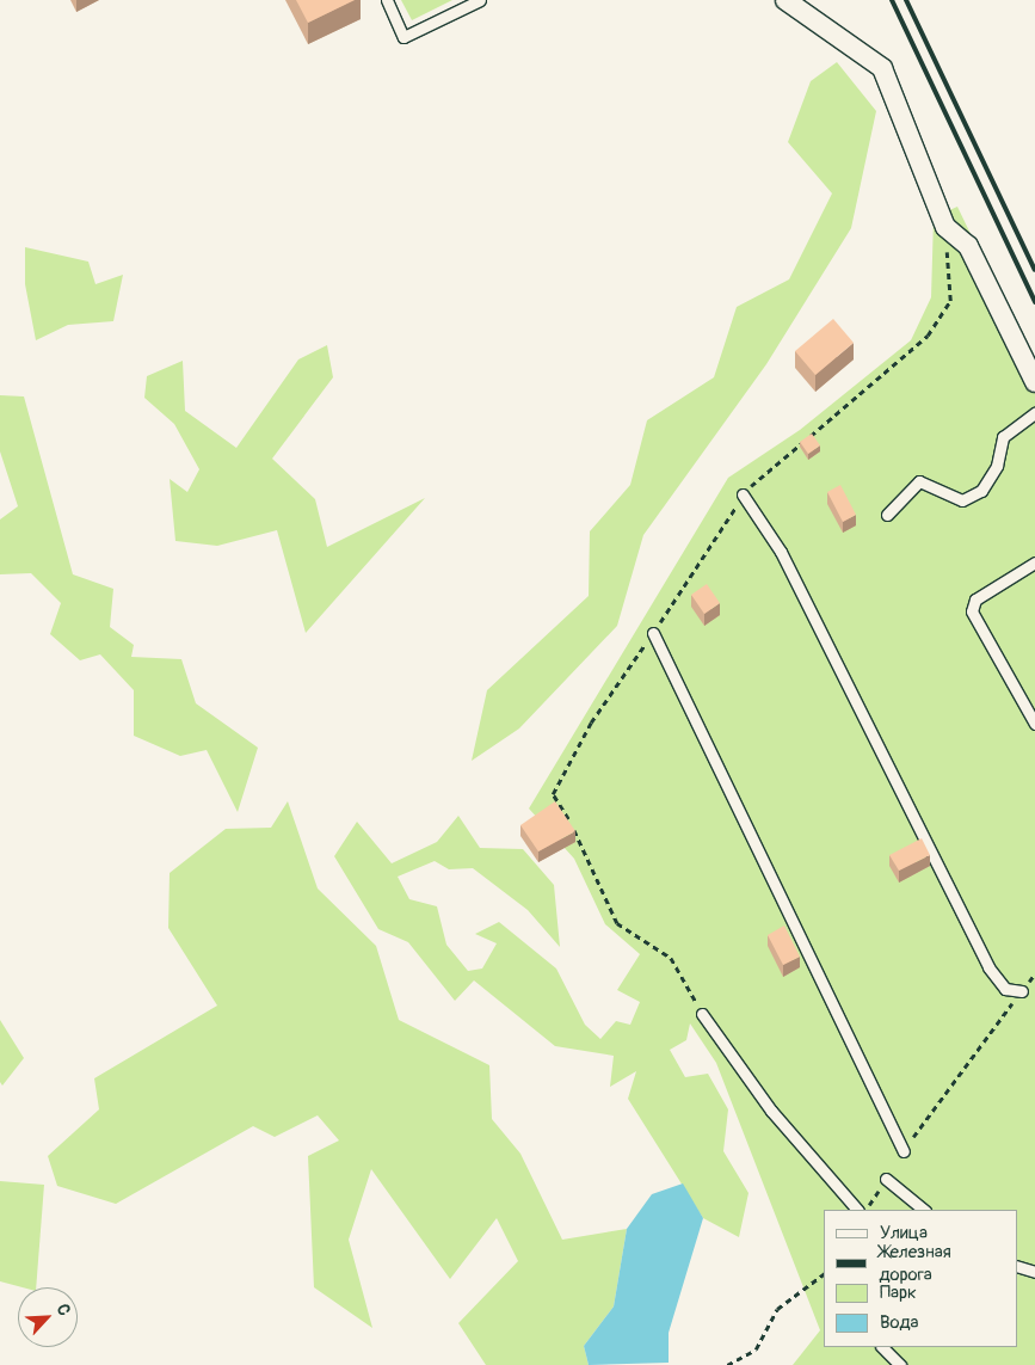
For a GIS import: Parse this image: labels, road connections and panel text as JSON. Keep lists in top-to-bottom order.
{
  "legend": [
    "Улица",
    "Железная дорога",
    "Парк",
    "Вода"
  ],
  "north": "top right"
}
